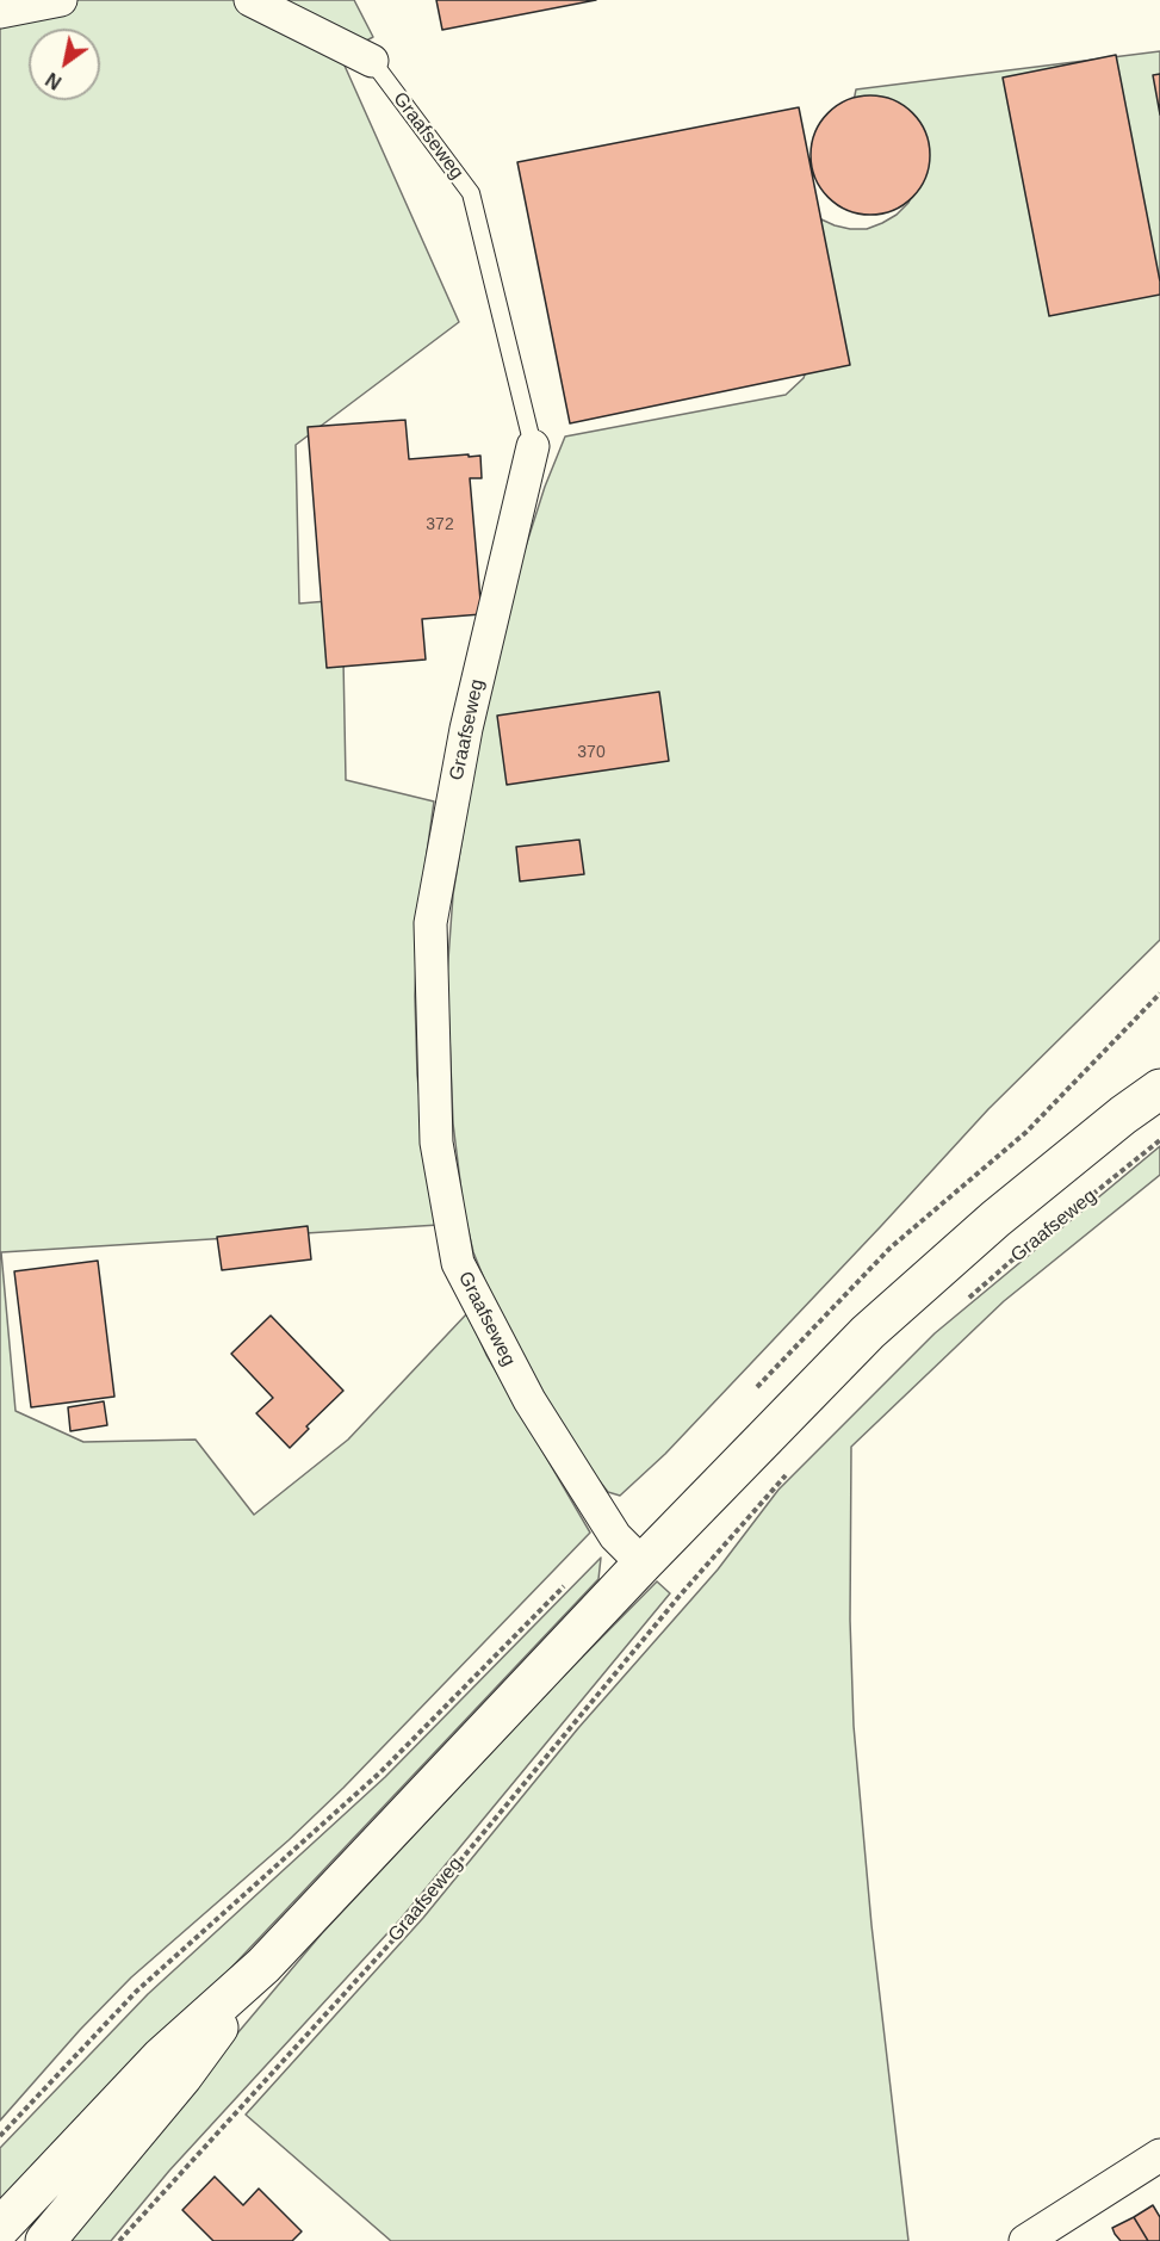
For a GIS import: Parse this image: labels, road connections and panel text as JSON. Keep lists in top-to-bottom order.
{
  "streets": {
    "street": ["Graafseweg"]
  },
  "house_numbers": ["372", "370"],
  "north": "bottom left"
}
